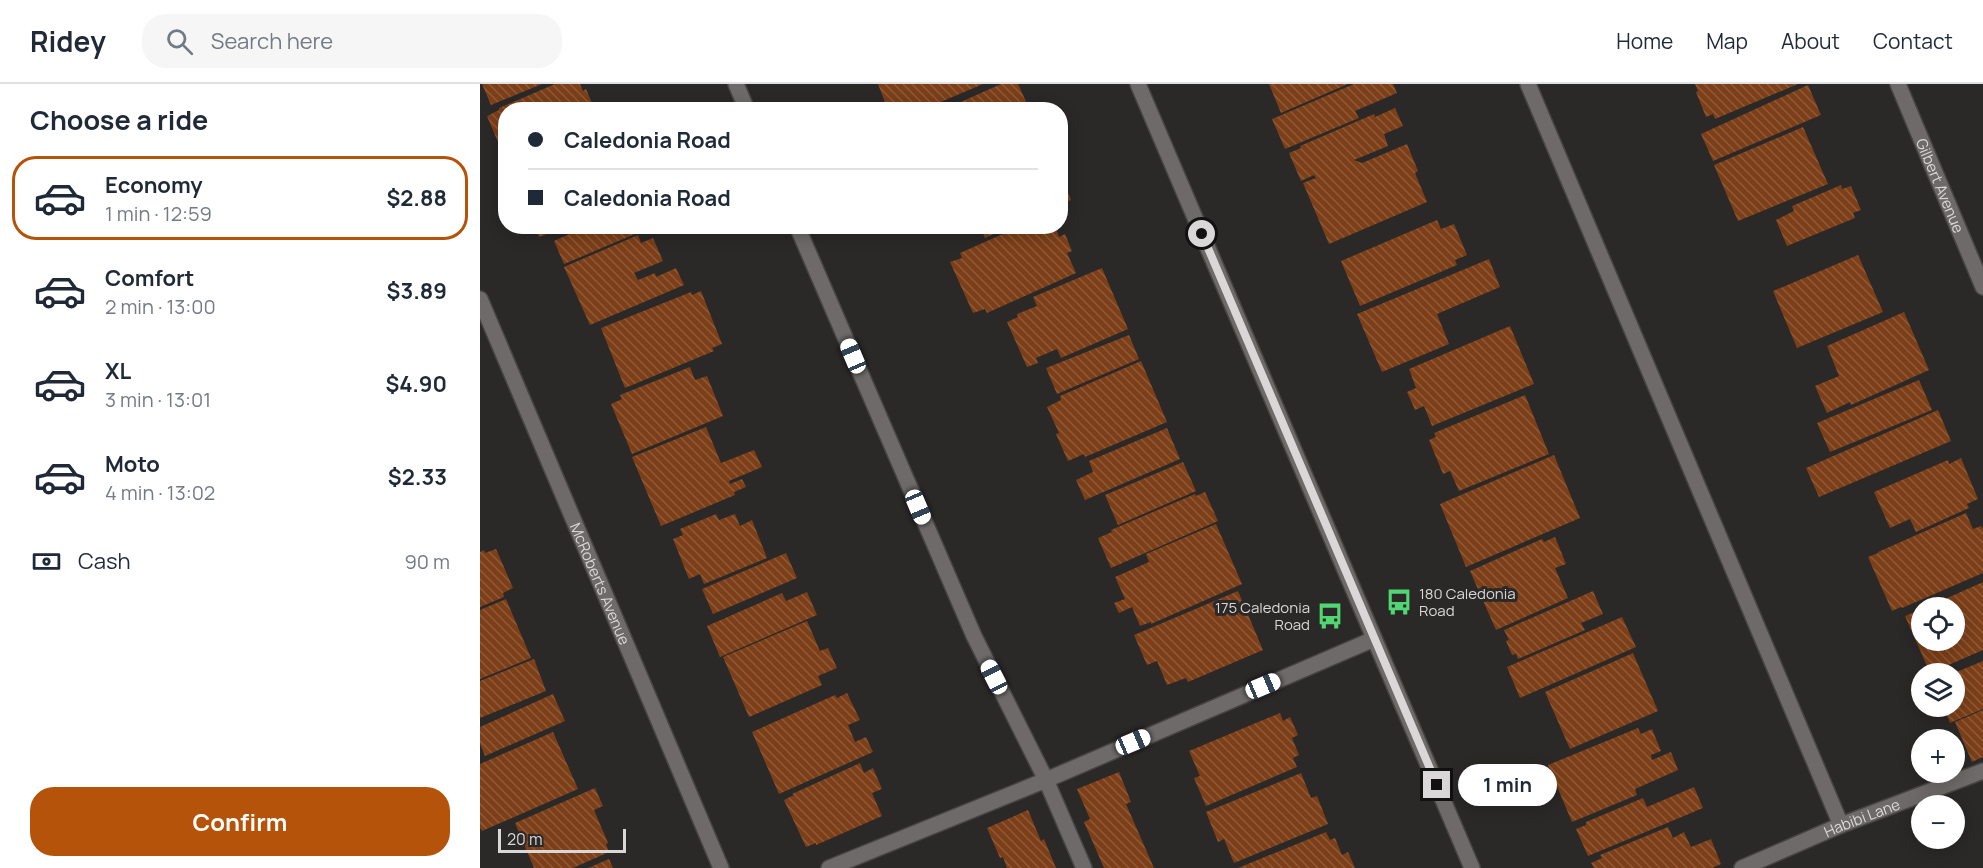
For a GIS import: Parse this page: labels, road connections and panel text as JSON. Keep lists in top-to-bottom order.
{
  "streets": {
    "street": ["Gilbert Avenue", "McRoberts Avenue", "Habibi Lane"]
  },
  "places": {
    "bus stop": ["180 Caledonia Road", "175 Caledonia Road"]
  },
  "scale_bar": "20 m",
  "page": {
    "header": "Ridey",
    "search": "Search here",
    "nav": [
      "Home",
      "Map",
      "About",
      "Contact"
    ],
    "heading": "Choose a ride",
    "banner": ["Caledonia Road", "Caledonia Road"],
    "list": [
      {
        "name": "Economy",
        "note": "1 min · 12:59",
        "value": "$2.88"
      },
      {
        "name": "Comfort",
        "note": "2 min · 13:00",
        "value": "$3.89"
      },
      {
        "name": "XL",
        "note": "3 min · 13:01",
        "value": "$4.90"
      },
      {
        "name": "Moto",
        "note": "4 min · 13:02",
        "value": "$2.33"
      }
    ],
    "pay": ["Cash", "90 m"],
    "map_buttons": ["+", "−"],
    "bubble": "1 min",
    "buttons": "Confirm",
    "scale": "20 m"
  }
}
